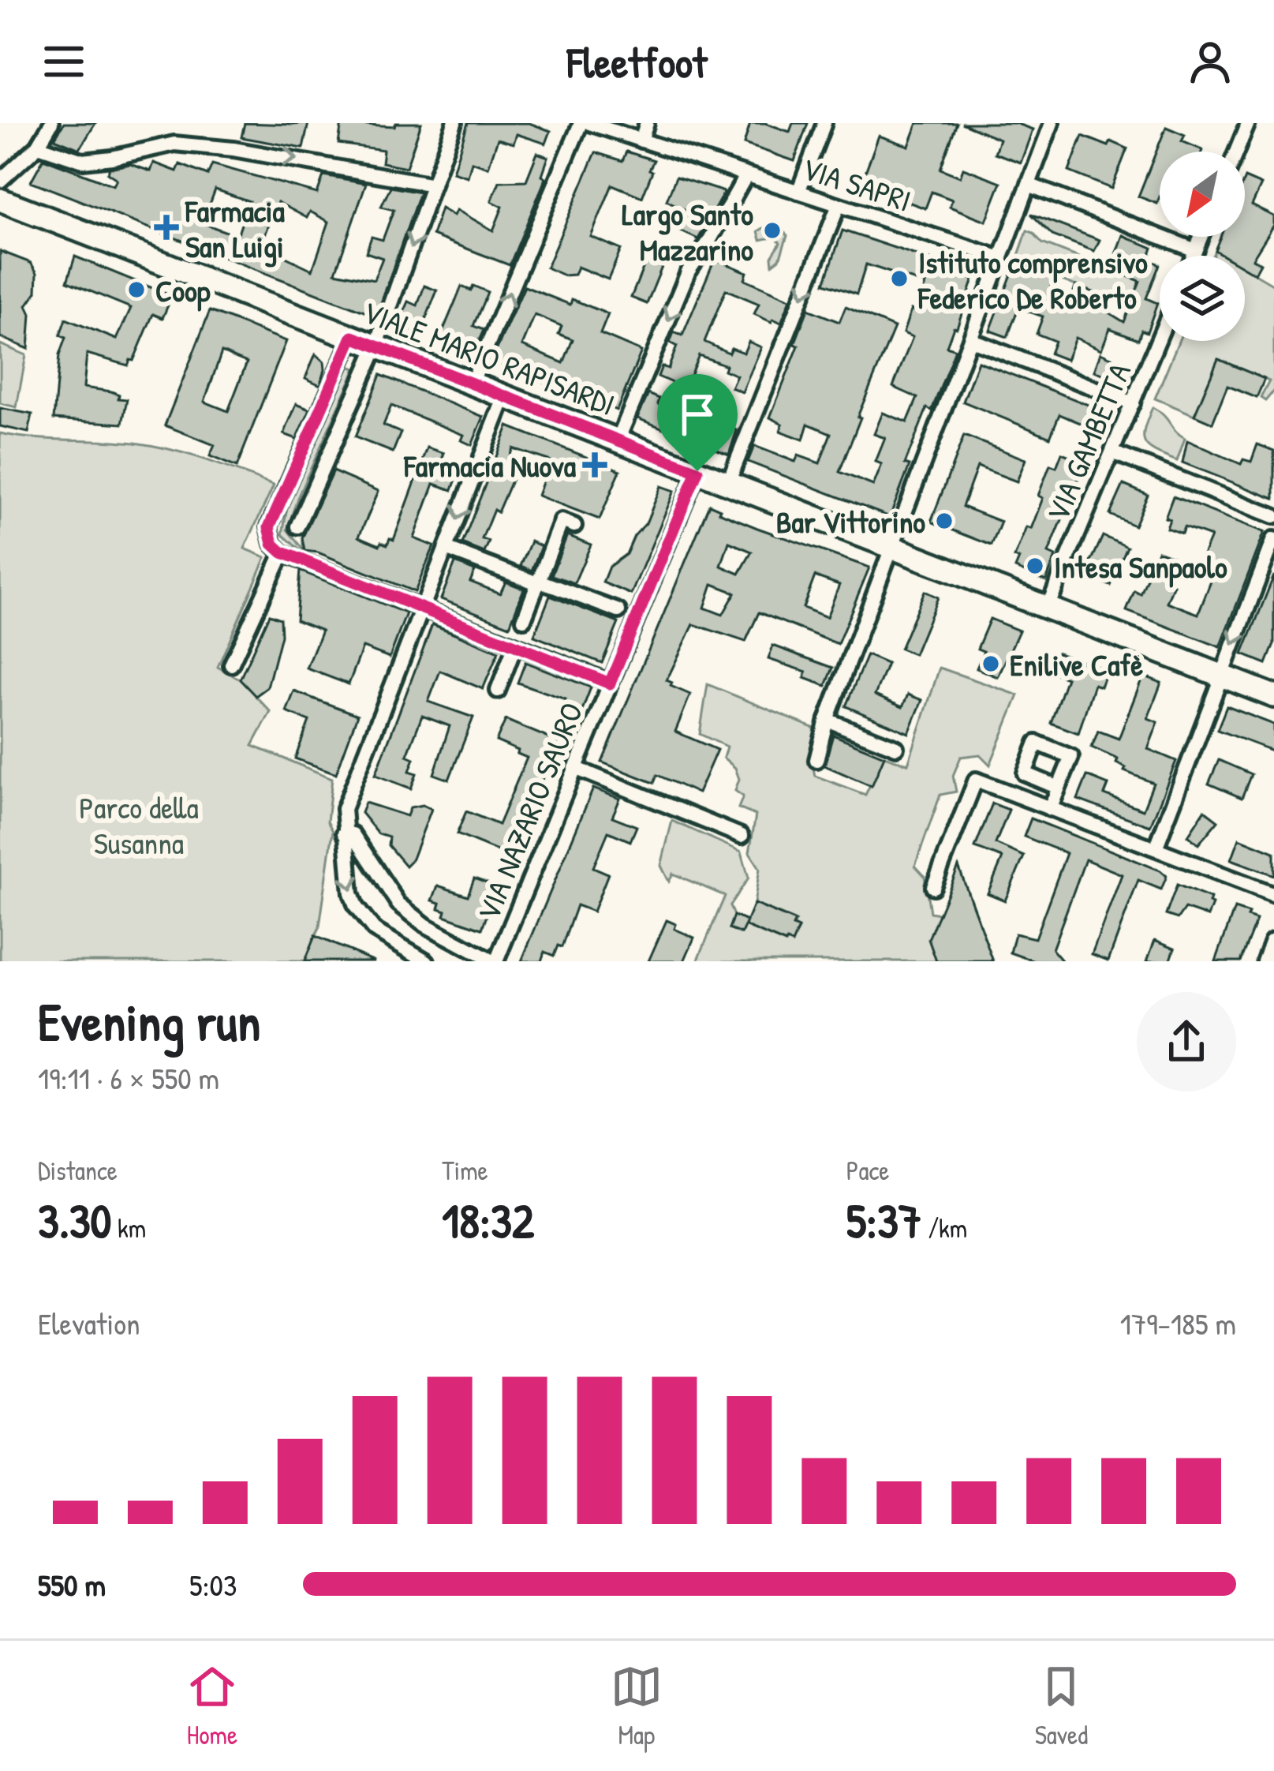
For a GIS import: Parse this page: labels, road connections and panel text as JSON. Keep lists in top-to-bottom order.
{
  "streets": {
    "main road": ["VIALE MARIO RAPISARDI"],
    "street": ["VIA SAPRI", "VIA GAMBETTA", "VIA NAZARIO SAURO"]
  },
  "crossings": [
    ["VIALE MARIO RAPISARDI", "VIA GAMBETTA"],
    ["VIALE MARIO RAPISARDI", "VIA NAZARIO SAURO"]
  ],
  "parks": ["Parco della Susanna"],
  "places": {
    "health": ["Farmacia San Luigi", "Farmacia Nuova"],
    "other": [
      "Largo Santo Mazzarino",
      "Istituto comprensivo Federico De Roberto",
      "Coop",
      "Bar Vittorino",
      "Intesa Sanpaolo",
      "Enilive Cafè"
    ]
  },
  "north": "bottom left",
  "page": {
    "header": "Fleetfoot",
    "heading": ["Evening run", "19:11 · 6 × 550 m"],
    "stats": [
      ["Distance", "3.30 km"],
      ["Time", "18:32"],
      ["Pace", "5:37 /km"]
    ],
    "chart": ["Elevation", "179–185 m"],
    "list": [
      {
        "name": "550 m",
        "note": "5:03"
      }
    ],
    "tabs": ["Home", "Map", "Saved"]
  }
}
